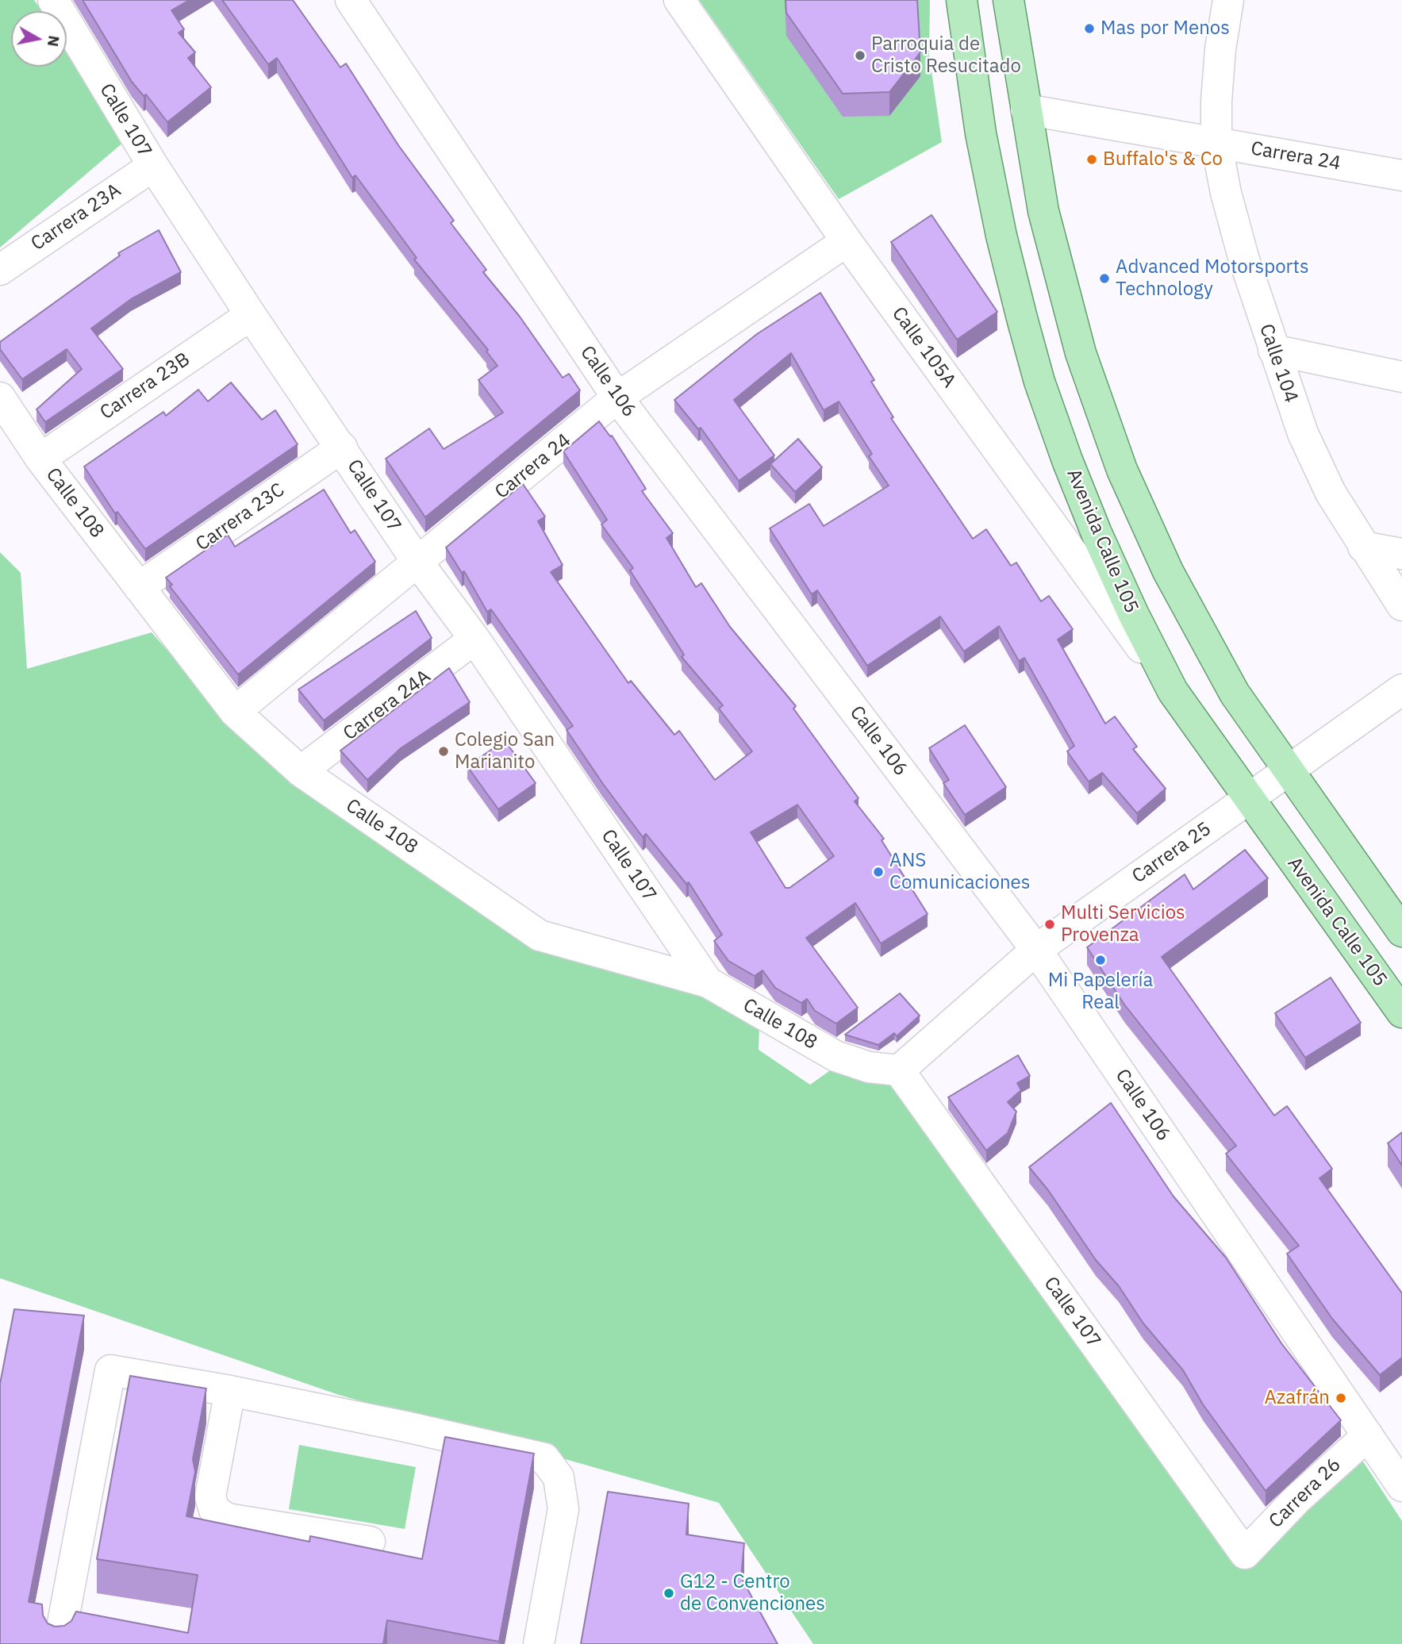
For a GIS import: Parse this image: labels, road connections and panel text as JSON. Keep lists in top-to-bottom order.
{
  "streets": {
    "main road": ["Avenida Calle 105"],
    "street": [
      "Calle 107",
      "Carrera 24",
      "Carrera 23A",
      "Calle 105A",
      "Calle 104",
      "Calle 106",
      "Carrera 23B",
      "Calle 108",
      "Carrera 23C",
      "Carrera 24A",
      "Carrera 25",
      "Carrera 26"
    ]
  },
  "crossings": [
    ["Calle 107", "Carrera 24"],
    ["Calle 107", "Carrera 23A"],
    ["Calle 107", "Carrera 23B"],
    ["Calle 107", "Calle 108"],
    ["Calle 107", "Carrera 23C"],
    ["Calle 107", "Carrera 24A"],
    ["Calle 107", "Carrera 25"],
    ["Calle 107", "Carrera 26"],
    ["Carrera 24", "Calle 105A"],
    ["Carrera 24", "Calle 104"],
    ["Carrera 24", "Calle 106"],
    ["Carrera 24", "Calle 108"],
    ["Calle 105A", "Avenida Calle 105"],
    ["Calle 106", "Carrera 25"],
    ["Calle 106", "Carrera 26"],
    ["Carrera 23B", "Calle 108"],
    ["Calle 108", "Carrera 23C"],
    ["Calle 108", "Carrera 24A"],
    ["Calle 108", "Carrera 25"],
    ["Avenida Calle 105", "Carrera 25"]
  ],
  "places": [
    "Mas por Menos",
    "Parroquia de Cristo Resucitado",
    "Buffalo's & Co",
    "Advanced Motorsports Technology",
    "Colegio San Marianito",
    "ANS Comunicaciones",
    "Multi Servicios Provenza",
    "Mi Papelería Real",
    "Azafrán",
    "G12 - Centro de Convenciones"
  ],
  "north": "right"
}
